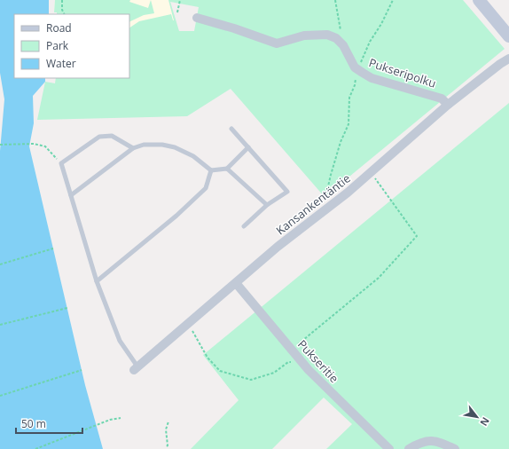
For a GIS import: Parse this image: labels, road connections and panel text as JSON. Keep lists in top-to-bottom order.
{
  "streets": {
    "street": ["Pukseripolku", "Kansankentäntie", "Pukseritie"]
  },
  "crossings": [
    ["Pukseripolku", "Kansankentäntie"],
    ["Kansankentäntie", "Pukseritie"]
  ],
  "legend": ["Road", "Park", "Water"],
  "scale_bar": "50 m",
  "north": "bottom right"
}
